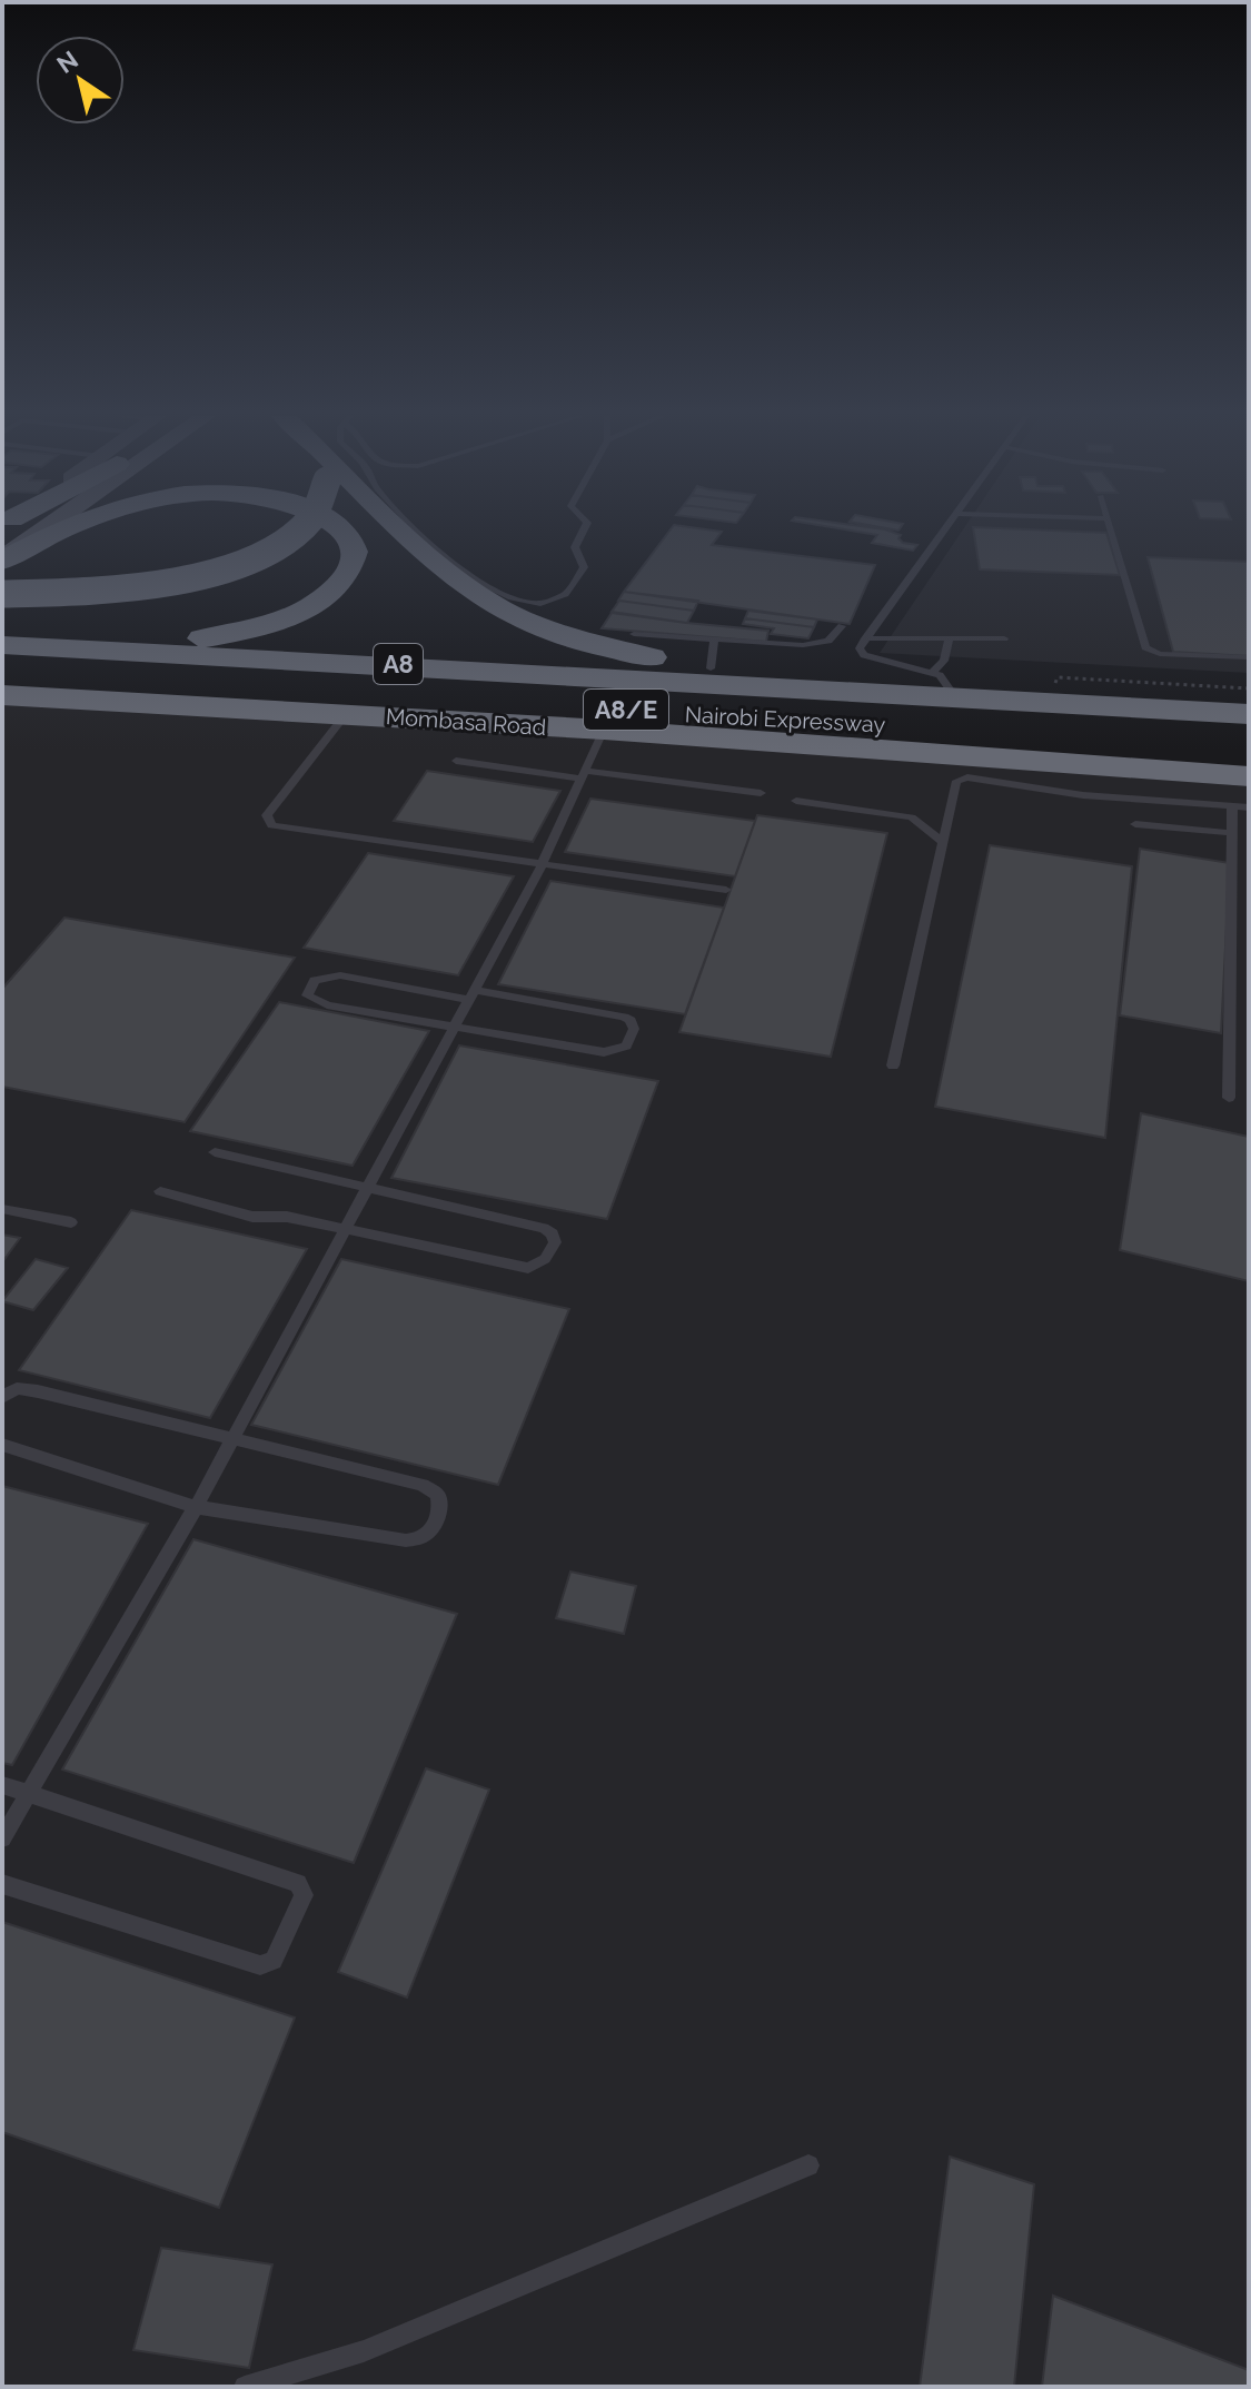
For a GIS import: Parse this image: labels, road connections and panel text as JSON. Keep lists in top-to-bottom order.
{
  "streets": {
    "highway": [
      "A8",
      "A8/E",
      "Nairobi Expressway",
      "Mombasa Road"
    ]
  },
  "north": "top left"
}
